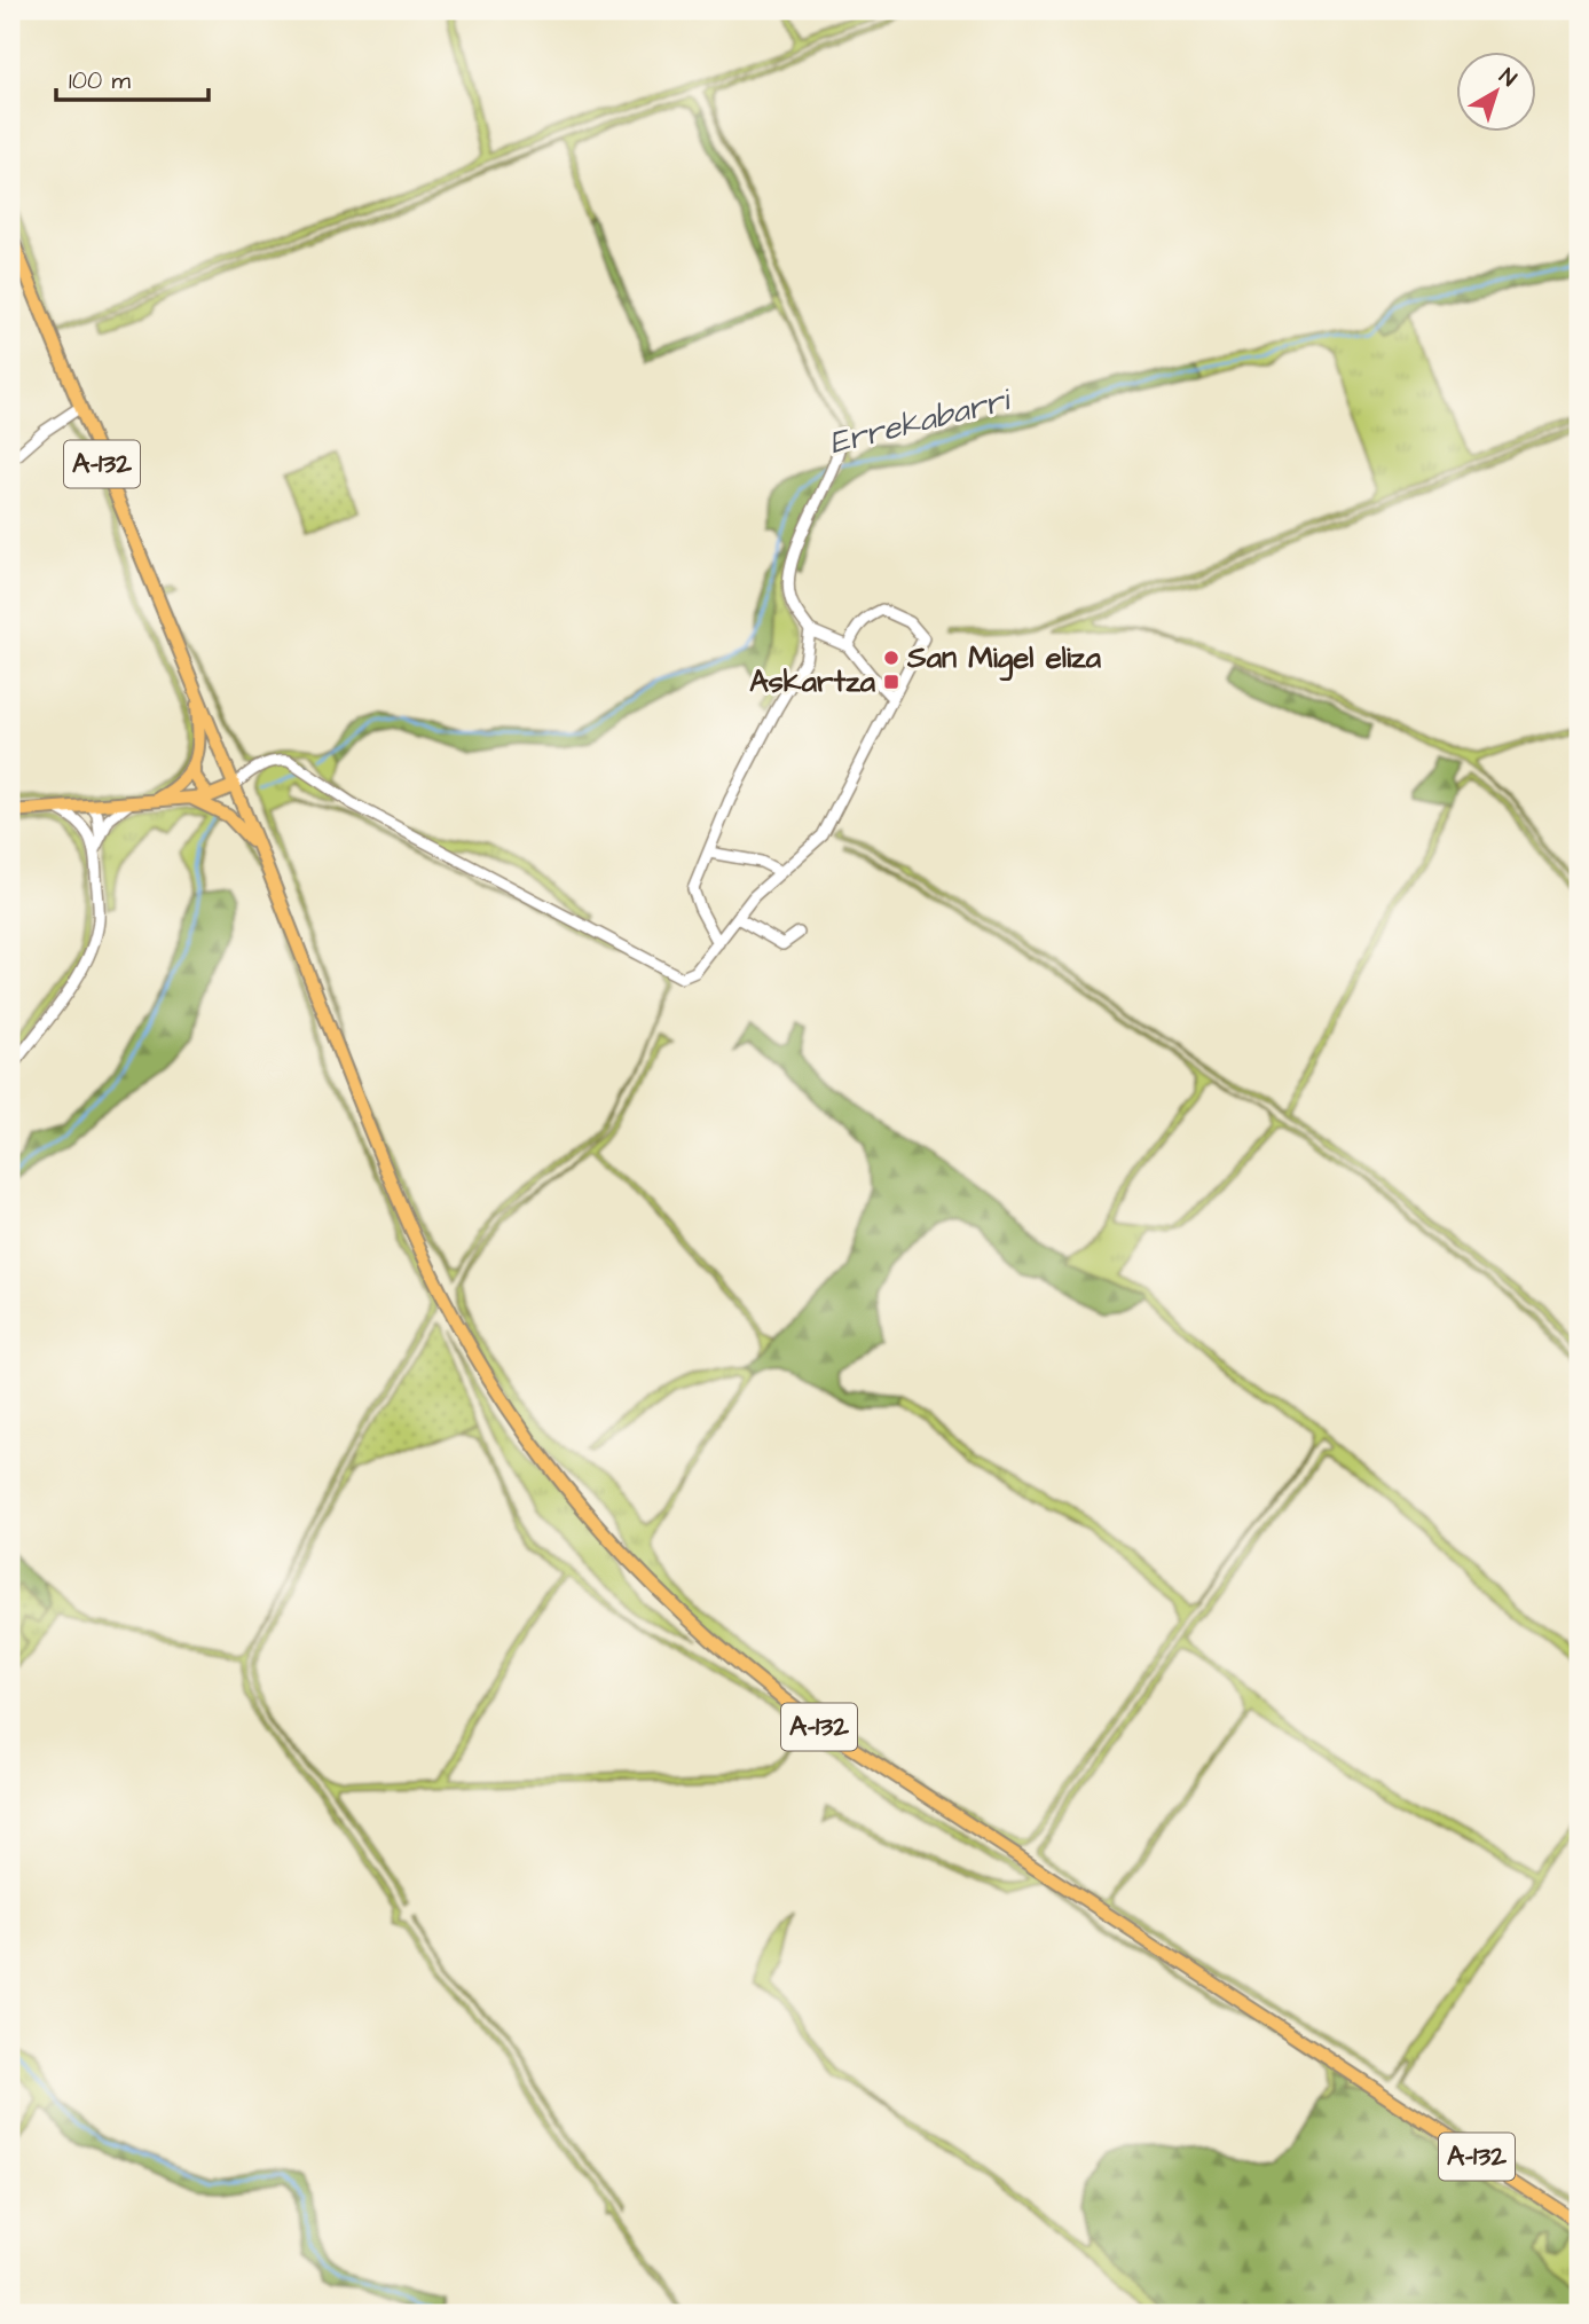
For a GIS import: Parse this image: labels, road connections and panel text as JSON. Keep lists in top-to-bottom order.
{
  "streets": {
    "main road": ["A-132"]
  },
  "water": ["Errekabarri"],
  "places": {
    "other": ["San Migel eliza"],
    "transit": ["Askartza"]
  },
  "scale_bar": "100 m",
  "north": "top right"
}
